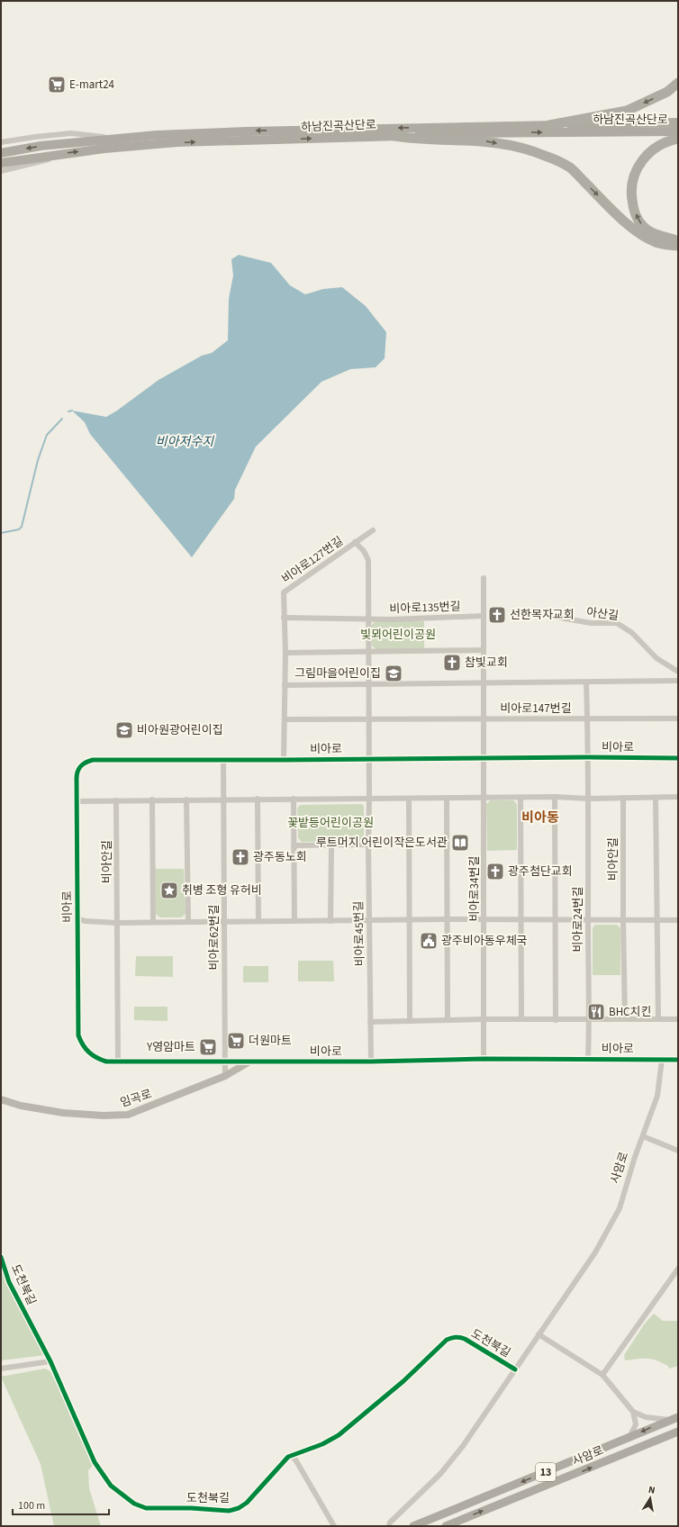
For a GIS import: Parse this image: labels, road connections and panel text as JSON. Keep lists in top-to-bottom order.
{
  "streets": {
    "highway": ["하남진곡산단로"],
    "main road": ["임곡로", "사암로", "13"],
    "street": [
      "비아로127번길",
      "비아로135번길",
      "아산길",
      "비아로147번길",
      "비아로",
      "비아안길",
      "비아로34번길",
      "비아로24번길",
      "비아로45번길",
      "비아로62번길",
      "도천북길"
    ]
  },
  "crossings": [
    ["비아로127번길", "비아로"],
    ["비아로135번길", "비아로147번길"],
    ["비아로147번길", "비아로"],
    ["비아로147번길", "비아로34번길"],
    ["비아로147번길", "비아로24번길"],
    ["비아로", "비아로34번길"],
    ["비아로", "비아로24번길"],
    ["비아로", "비아로45번길"],
    ["비아로", "비아로62번길"],
    ["비아로", "임곡로"],
    ["비아로", "사암로"],
    ["비아로62번길", "임곡로"],
    ["사암로", "도천북길"]
  ],
  "districts": ["비아동"],
  "water": ["비아저수지"],
  "parks": ["빛뫼어린이공원", "꽃밭등어린이공원"],
  "places": {
    "supermarket": ["E-mart24", "더원마트", "Y영암마트"],
    "church": [
      "선한목자교회",
      "참빛교회",
      "광주동노회",
      "광주첨단교회"
    ],
    "school or university": ["그림마을어린이집", "비아원광어린이집"],
    "library": ["루트머지 어린이작은도서관"],
    "place": ["취병 조형 유허비"],
    "public building": ["광주비아동우체국"],
    "restaurant": ["BHC치킨"]
  },
  "scale_bar": "100 m",
  "north": "top"
}
